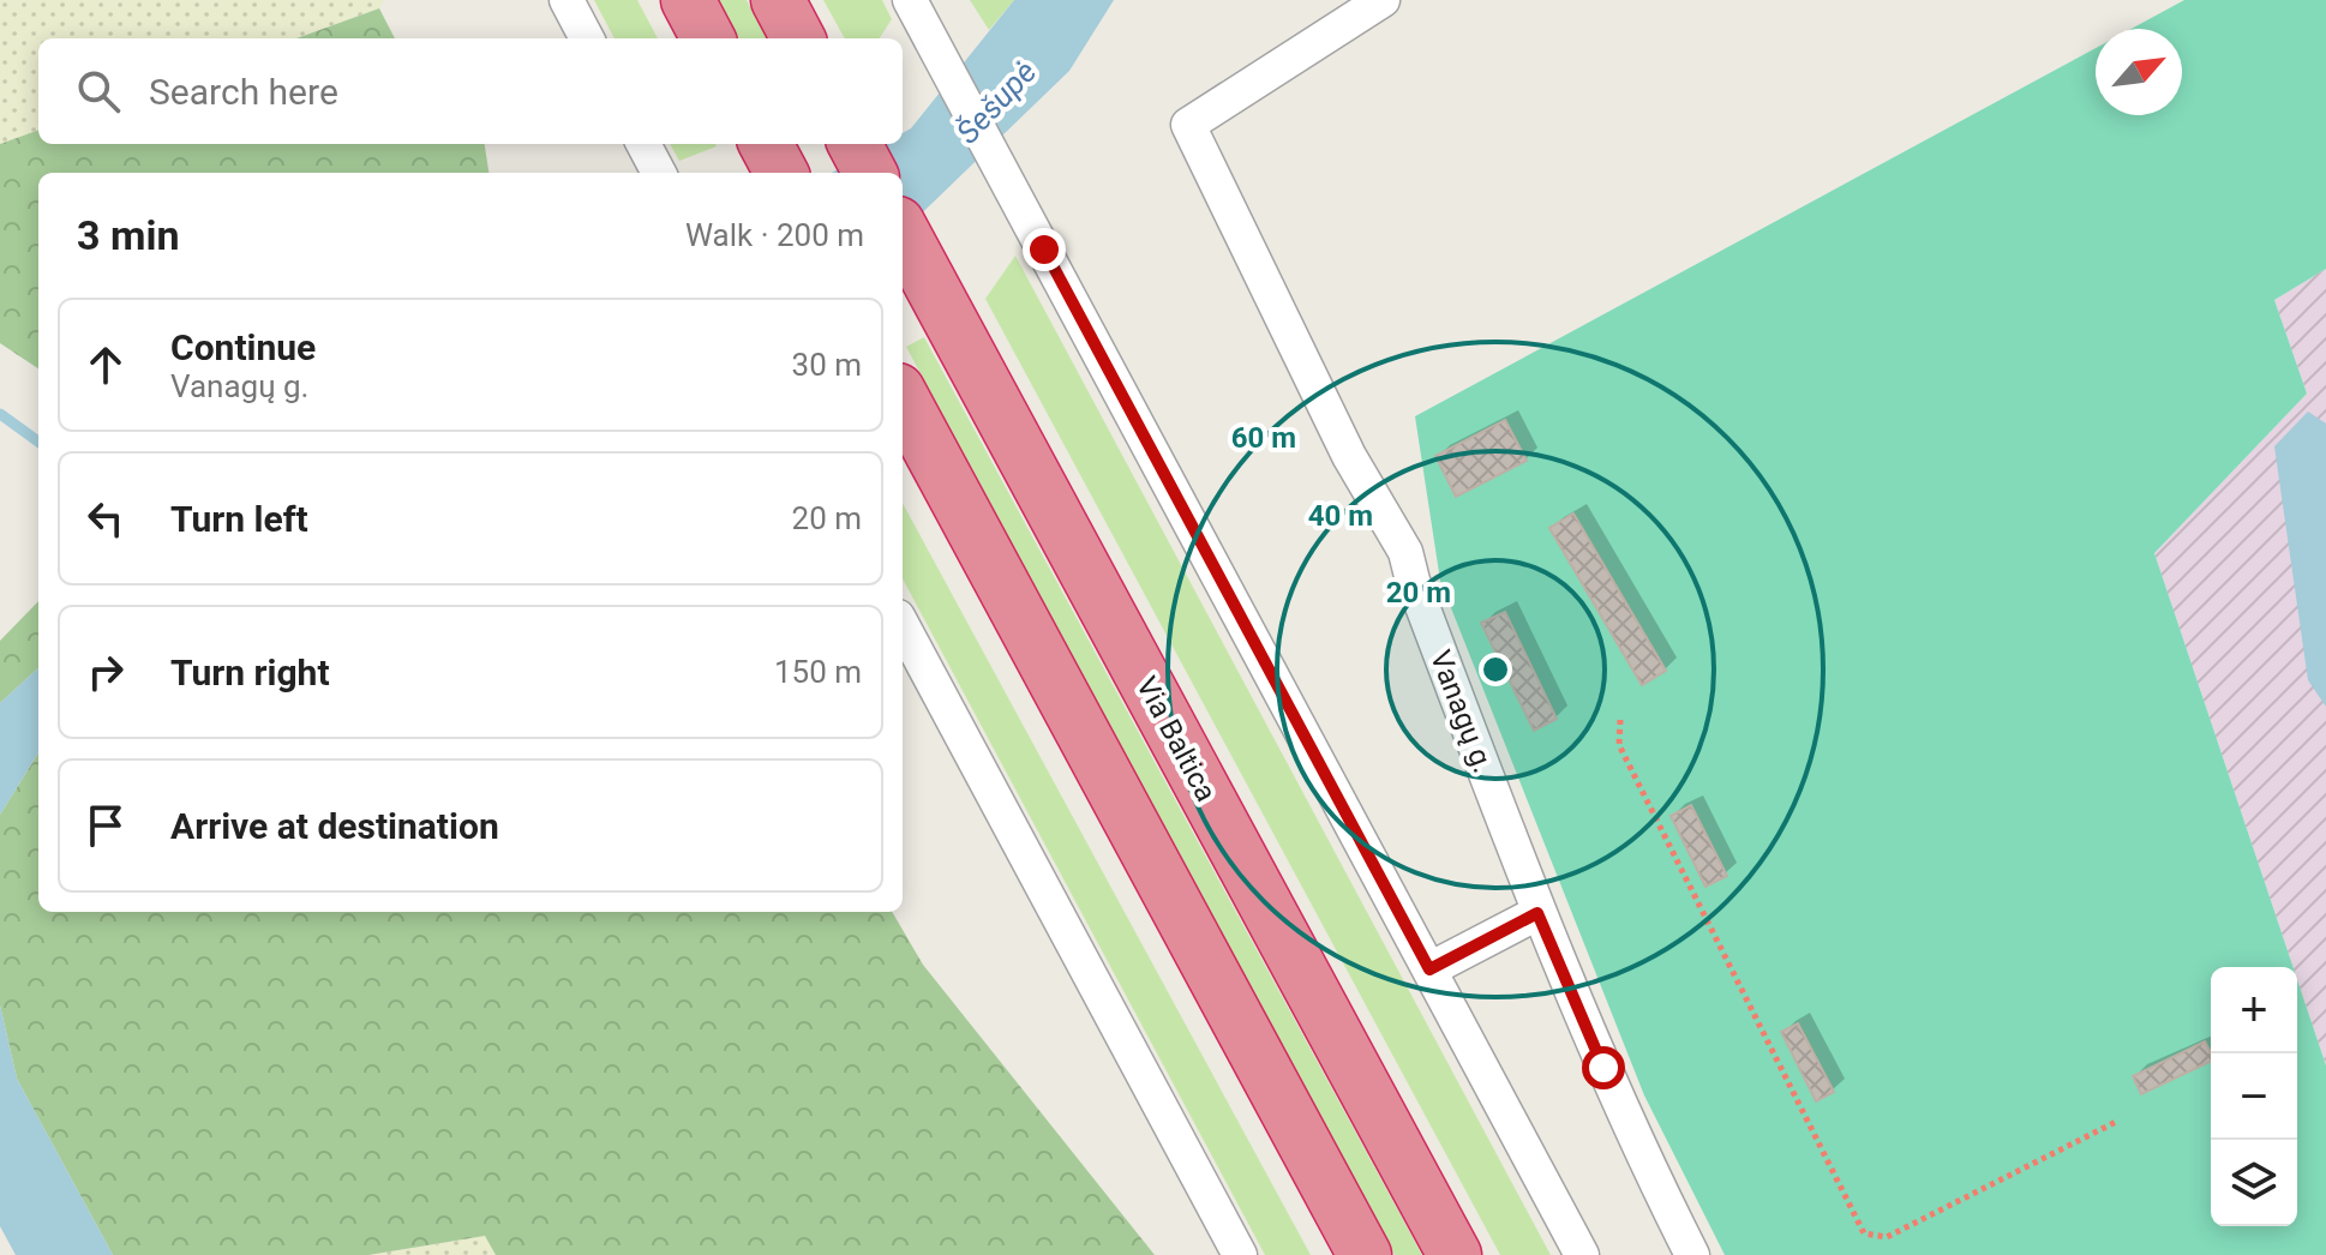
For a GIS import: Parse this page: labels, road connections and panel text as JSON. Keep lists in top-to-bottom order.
{
  "streets": {
    "highway": ["Via Baltica"],
    "street": ["Vanagų g."]
  },
  "water": ["Šešupė"],
  "north": "top right",
  "page": {
    "search": "Search here",
    "heading": ["3 min", "Walk · 200 m"],
    "list": [
      ["Continue", "Vanagų g.", "30 m"],
      ["Turn left", "20 m"],
      ["Turn right", "150 m"],
      "Arrive at destination"
    ],
    "map_buttons": ["+", "−"]
  },
  "rings": ["60 m", "40 m", "20 m"]
}
